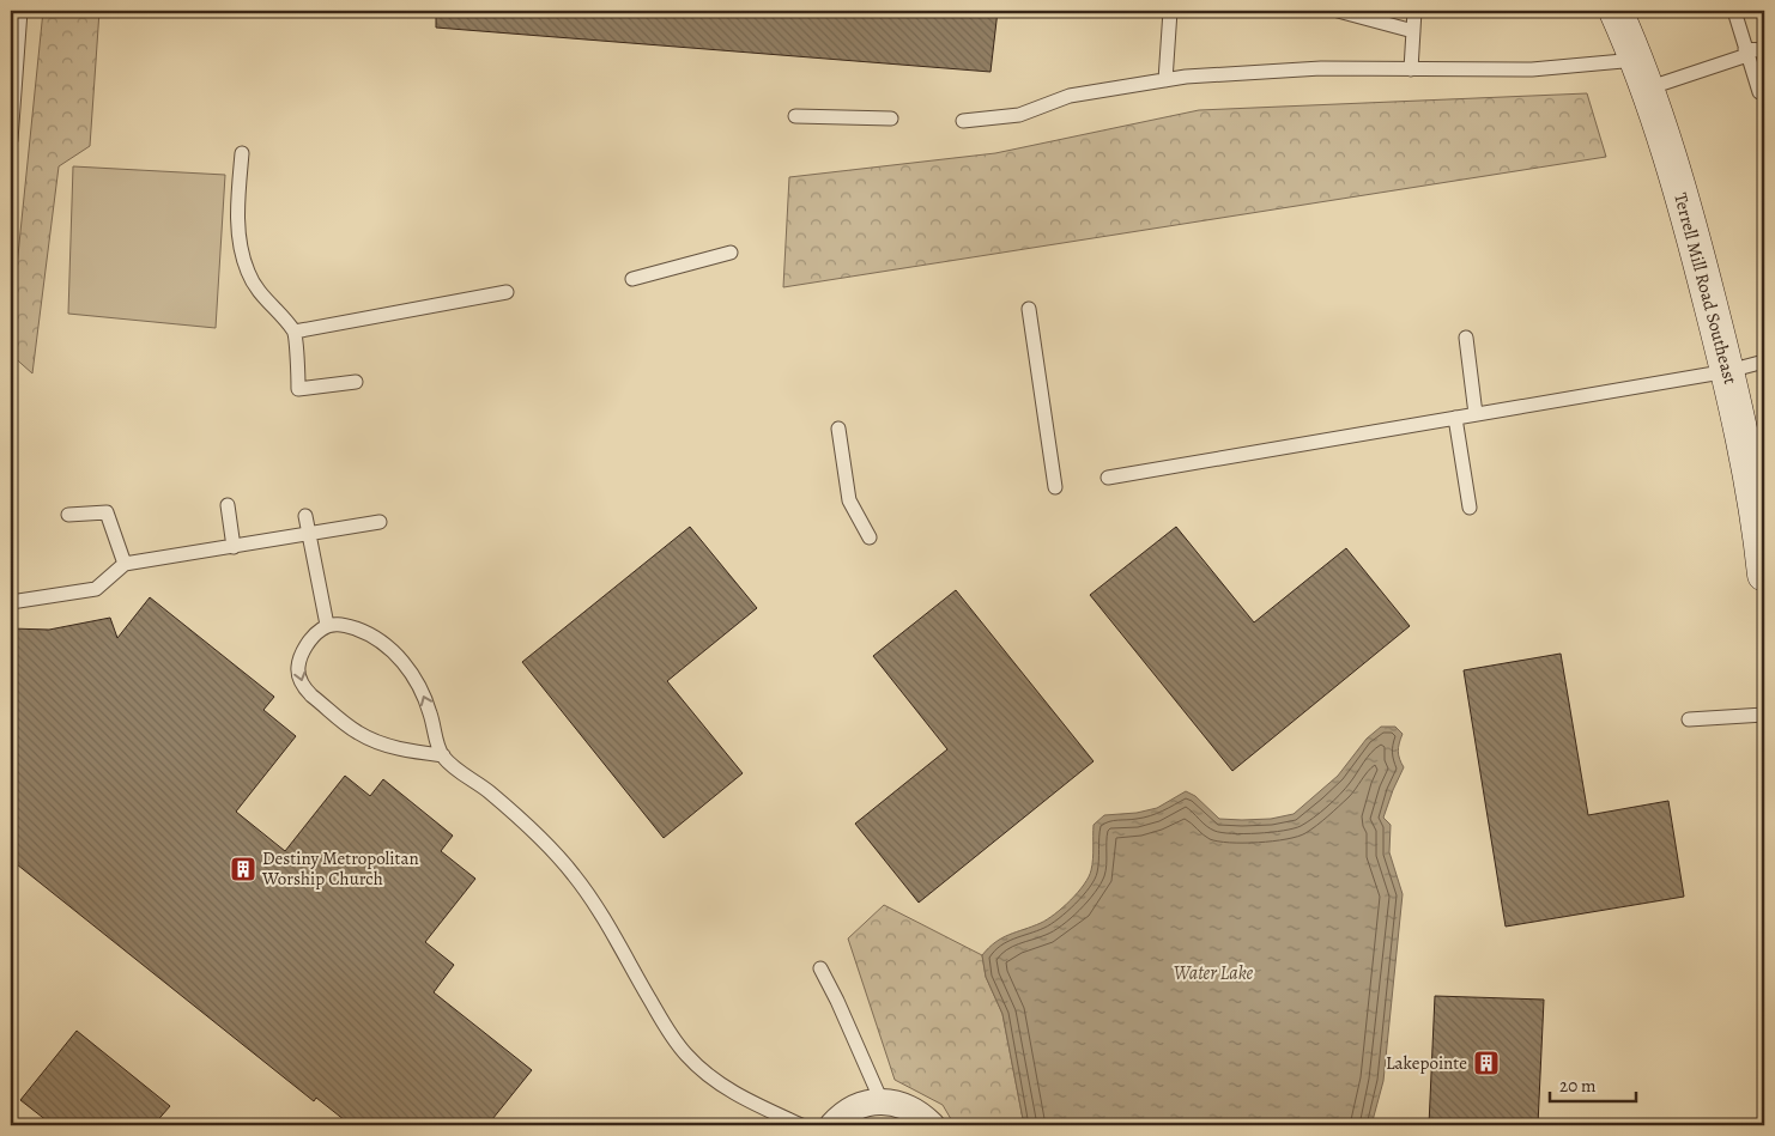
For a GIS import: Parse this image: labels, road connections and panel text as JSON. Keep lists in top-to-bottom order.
{
  "streets": {
    "main road": ["Terrell Mill Road Southeast"]
  },
  "water": ["Water Lake"],
  "places": {
    "building": ["Destiny Metropolitan Worship Church", "Lakepointe"]
  },
  "scale_bar": "20 m"
}
